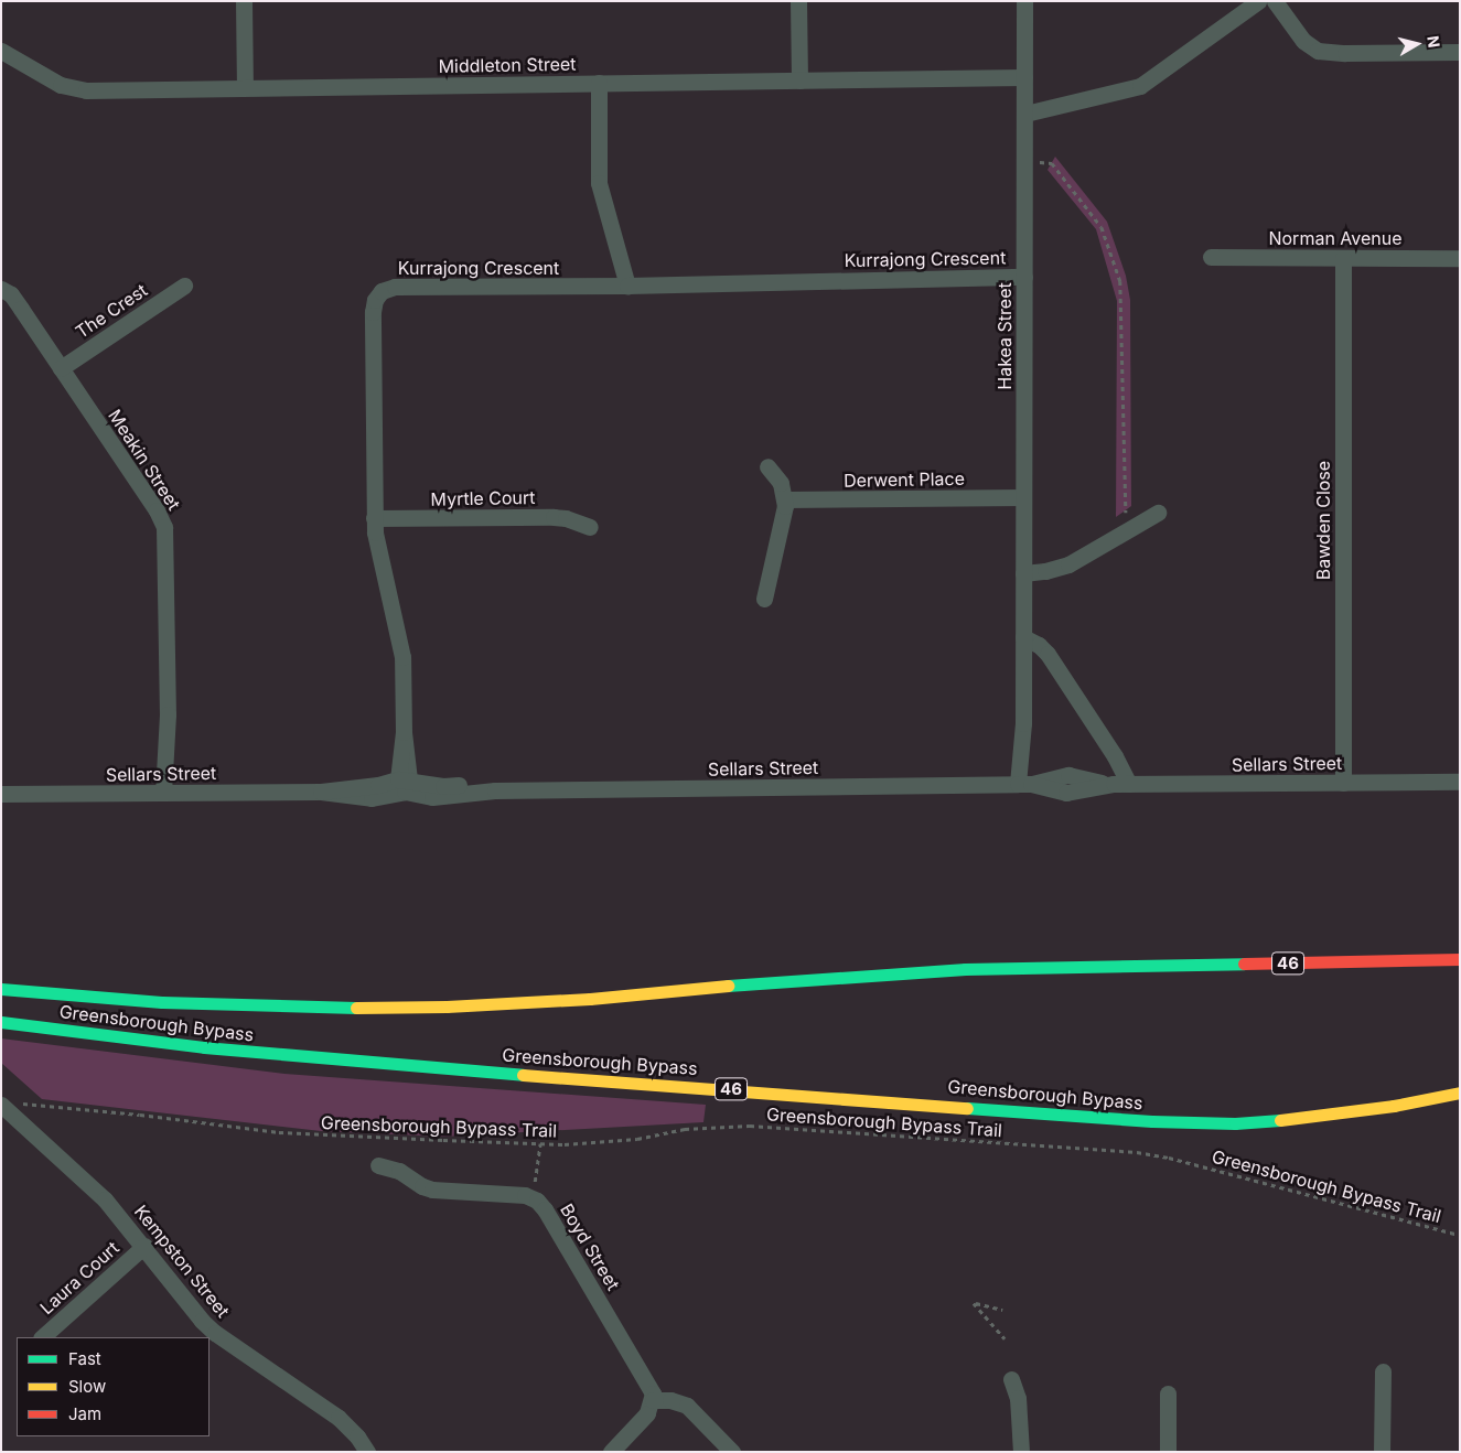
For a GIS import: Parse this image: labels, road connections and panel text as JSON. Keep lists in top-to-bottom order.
{
  "streets": {
    "highway": ["46", "Greensborough Bypass"],
    "street": [
      "Middleton Street",
      "Norman Avenue",
      "Kurrajong Crescent",
      "The Crest",
      "Hakea Street",
      "Meakin Street",
      "Derwent Place",
      "Myrtle Court",
      "Bawden Close",
      "Sellars Street",
      "Boyd Street",
      "Kempston Street",
      "Laura Court"
    ],
    "path": ["Greensborough Bypass Trail"]
  },
  "crossings": [
    ["Middleton Street", "Hakea Street"],
    ["Norman Avenue", "Bawden Close"],
    ["Kurrajong Crescent", "Hakea Street"],
    ["Kurrajong Crescent", "Myrtle Court"],
    ["Kurrajong Crescent", "Sellars Street"],
    ["The Crest", "Meakin Street"],
    ["Hakea Street", "Derwent Place"],
    ["Hakea Street", "Sellars Street"],
    ["Meakin Street", "Sellars Street"],
    ["Bawden Close", "Sellars Street"],
    ["Kempston Street", "Laura Court"]
  ],
  "legend": ["Fast", "Slow", "Jam"],
  "north": "right"
}
